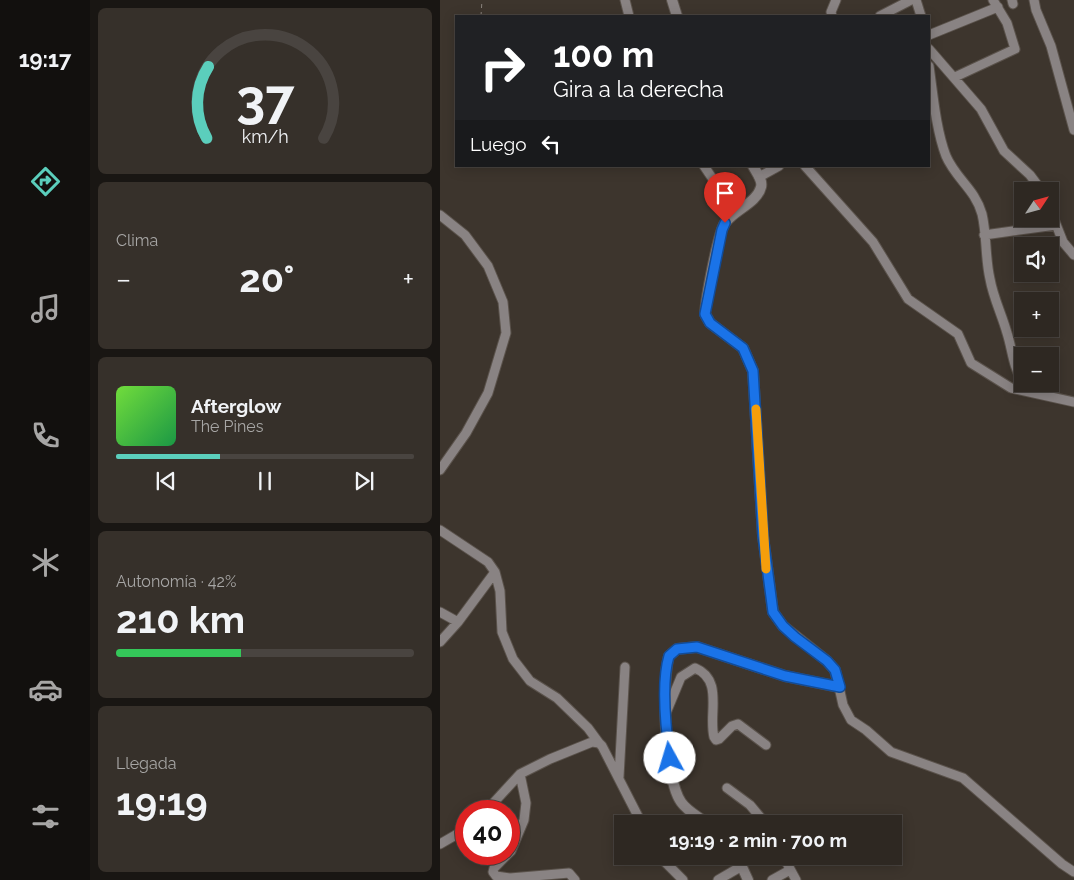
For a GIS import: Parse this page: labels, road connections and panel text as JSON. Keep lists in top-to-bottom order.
{
  "north": "top right",
  "page": {
    "tabs": "19:17",
    "turn": ["100 m", "Gira a la derecha"],
    "then": "Luego",
    "tile": [
      "Clima",
      ["Autonomía · 42%", "210 km"],
      ["Llegada", "19:19"]
    ],
    "map_buttons": ["+", "−"],
    "heat": ["−", "20°", "+"],
    "song": ["Afterglow", "The Pines"],
    "limit": "40",
    "trip": "19:19 · 2 min · 700 m",
    "gauge": ["37", "km/h"]
  }
}
